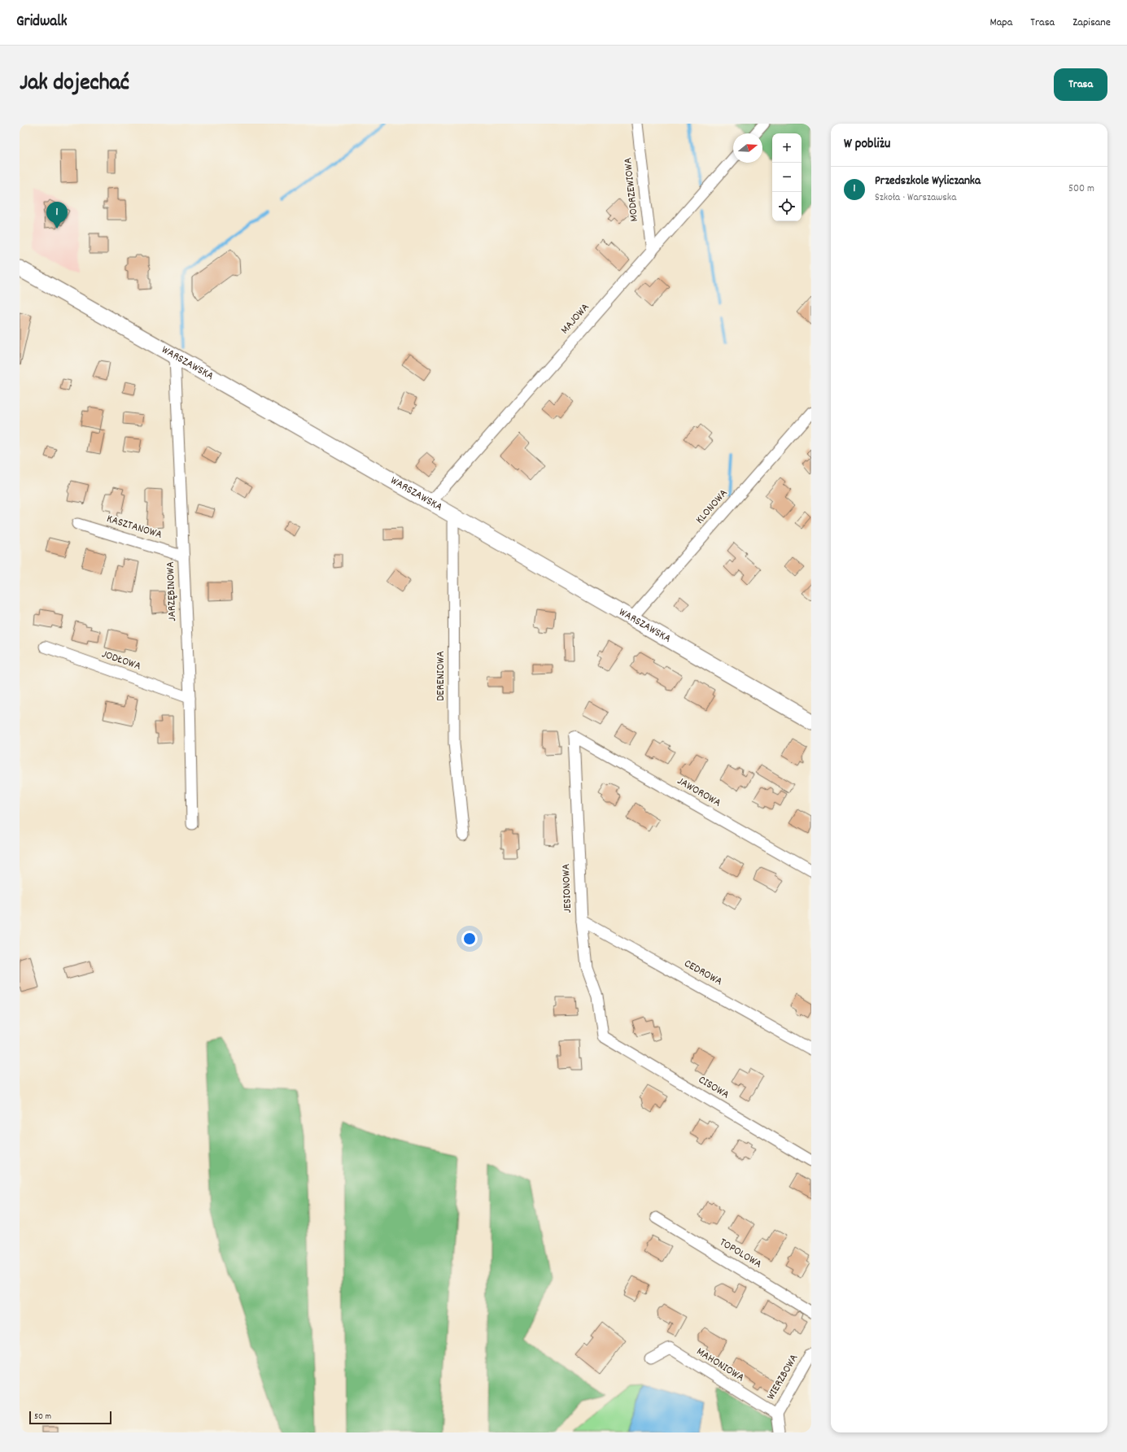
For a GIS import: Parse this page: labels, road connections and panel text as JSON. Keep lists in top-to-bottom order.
{
  "streets": {
    "street": [
      "MODRZEWIOWA",
      "MAJOWA",
      "WARSZAWSKA",
      "KLONOWA",
      "KASZTANOWA",
      "JARZĘBINOWA",
      "JODŁOWA",
      "DERENIOWA",
      "JAWOROWA",
      "JESIONOWA",
      "CEDROWA",
      "CISOWA",
      "TOPOLOWA",
      "MAHONIOWA",
      "WIERZBOWA"
    ]
  },
  "crossings": [
    ["MODRZEWIOWA", "MAJOWA"],
    ["MAJOWA", "WARSZAWSKA"],
    ["WARSZAWSKA", "KLONOWA"],
    ["WARSZAWSKA", "JARZĘBINOWA"],
    ["WARSZAWSKA", "DERENIOWA"],
    ["KASZTANOWA", "JARZĘBINOWA"],
    ["JARZĘBINOWA", "JODŁOWA"],
    ["JAWOROWA", "JESIONOWA"],
    ["JESIONOWA", "CEDROWA"],
    ["JESIONOWA", "CISOWA"],
    ["MAHONIOWA", "WIERZBOWA"]
  ],
  "scale_bar": "50 m",
  "north": "right",
  "page": {
    "header": "Gridwalk",
    "nav": ["Mapa", "Trasa", "Zapisane"],
    "title": "Jak dojechać",
    "buttons": "Trasa",
    "heading": "W pobliżu",
    "map_buttons": ["+", "−"],
    "list": [
      {
        "mark": "1",
        "name": "Przedszkole Wyliczanka",
        "note": "Szkoła · Warszawska",
        "value": "500 m"
      }
    ],
    "pins": "1",
    "scale": "50 m"
  }
}
